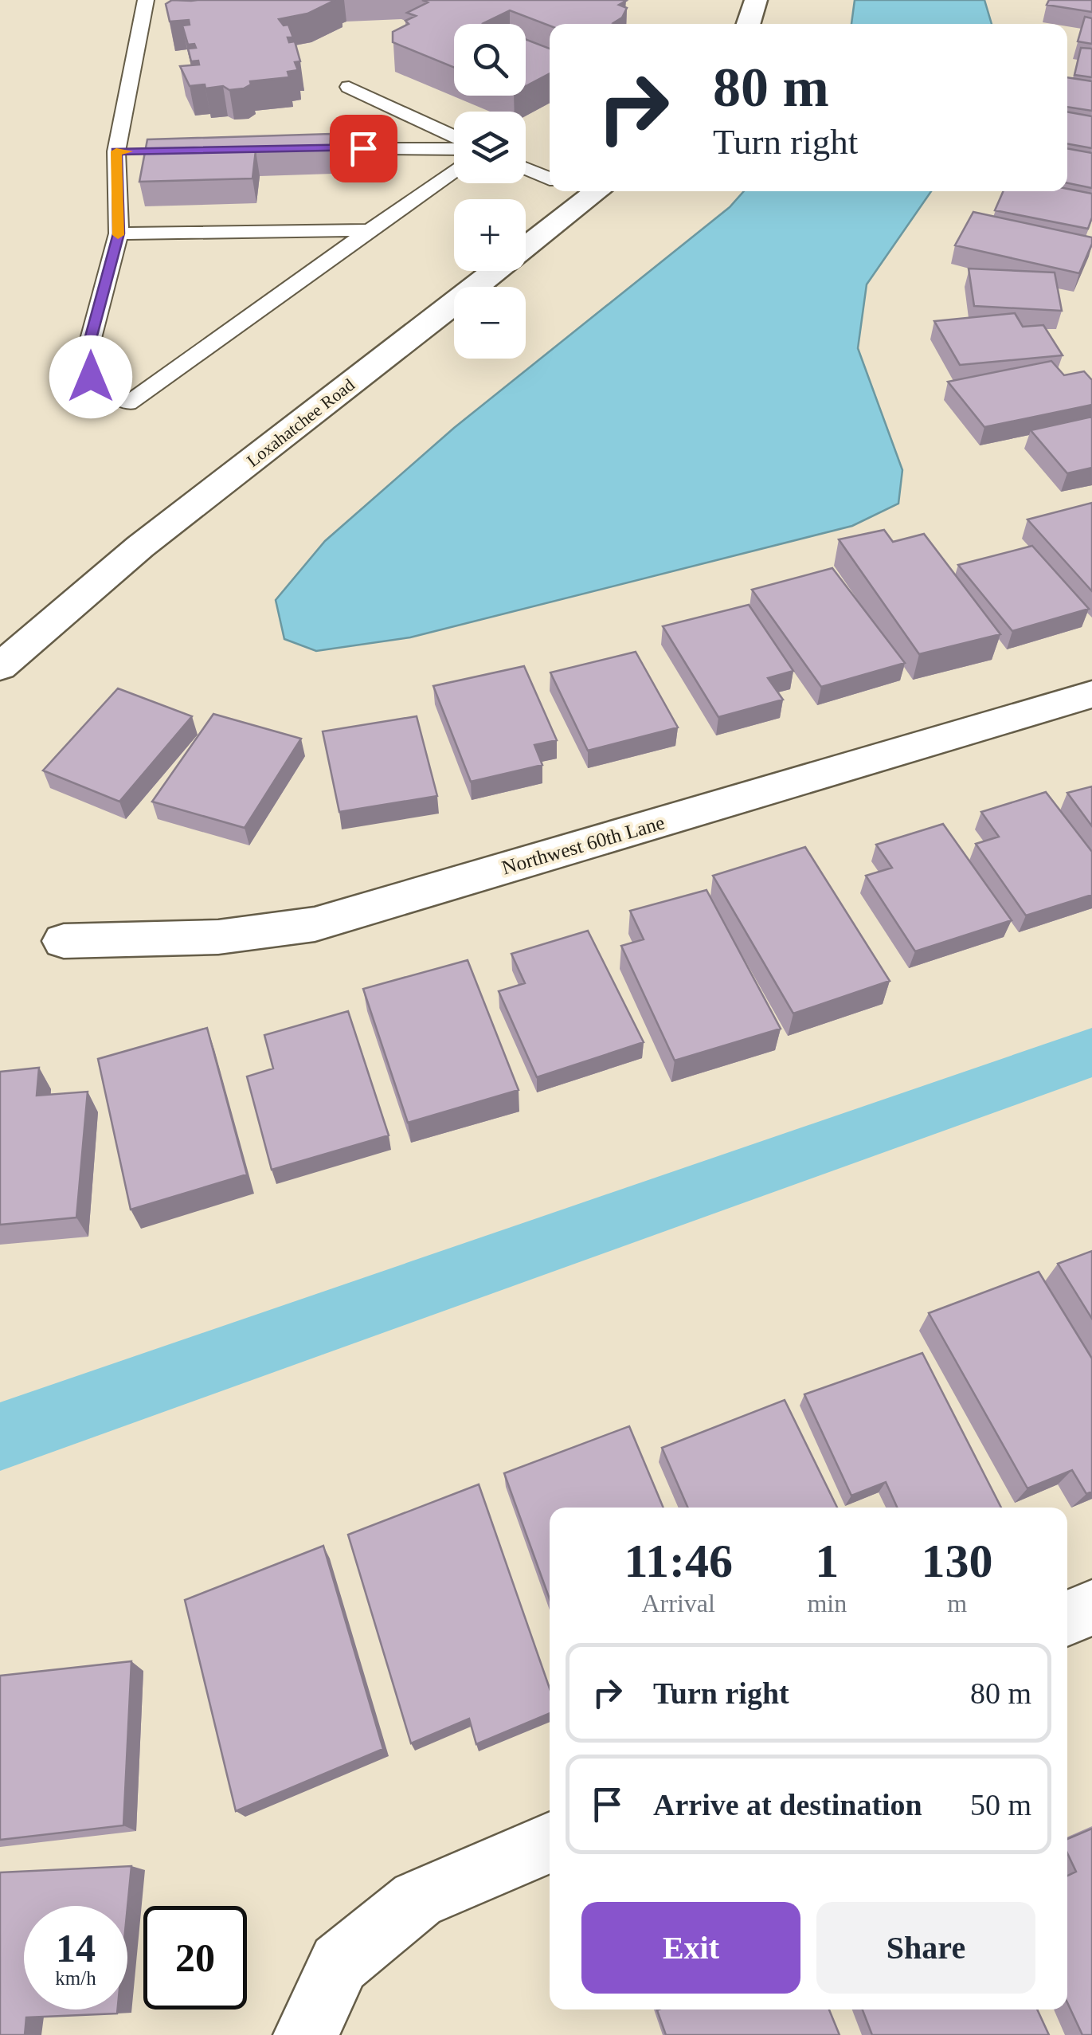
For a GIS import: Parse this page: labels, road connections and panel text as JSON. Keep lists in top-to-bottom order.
{
  "streets": {
    "street": ["Loxahatchee Road", "Northwest 60th Lane"]
  },
  "page": {
    "map_buttons": ["+", "−"],
    "turn": ["80 m", "Turn right"],
    "eta": [
      "11:46",
      "Arrival",
      "1",
      "min",
      "130",
      "m"
    ],
    "list": [
      {
        "name": "Turn right",
        "value": "80 m"
      },
      {
        "name": "Arrive at destination",
        "value": "50 m"
      }
    ],
    "buttons": ["Exit", "Share"],
    "speed": "14 km/h",
    "limit": "20"
  }
}
